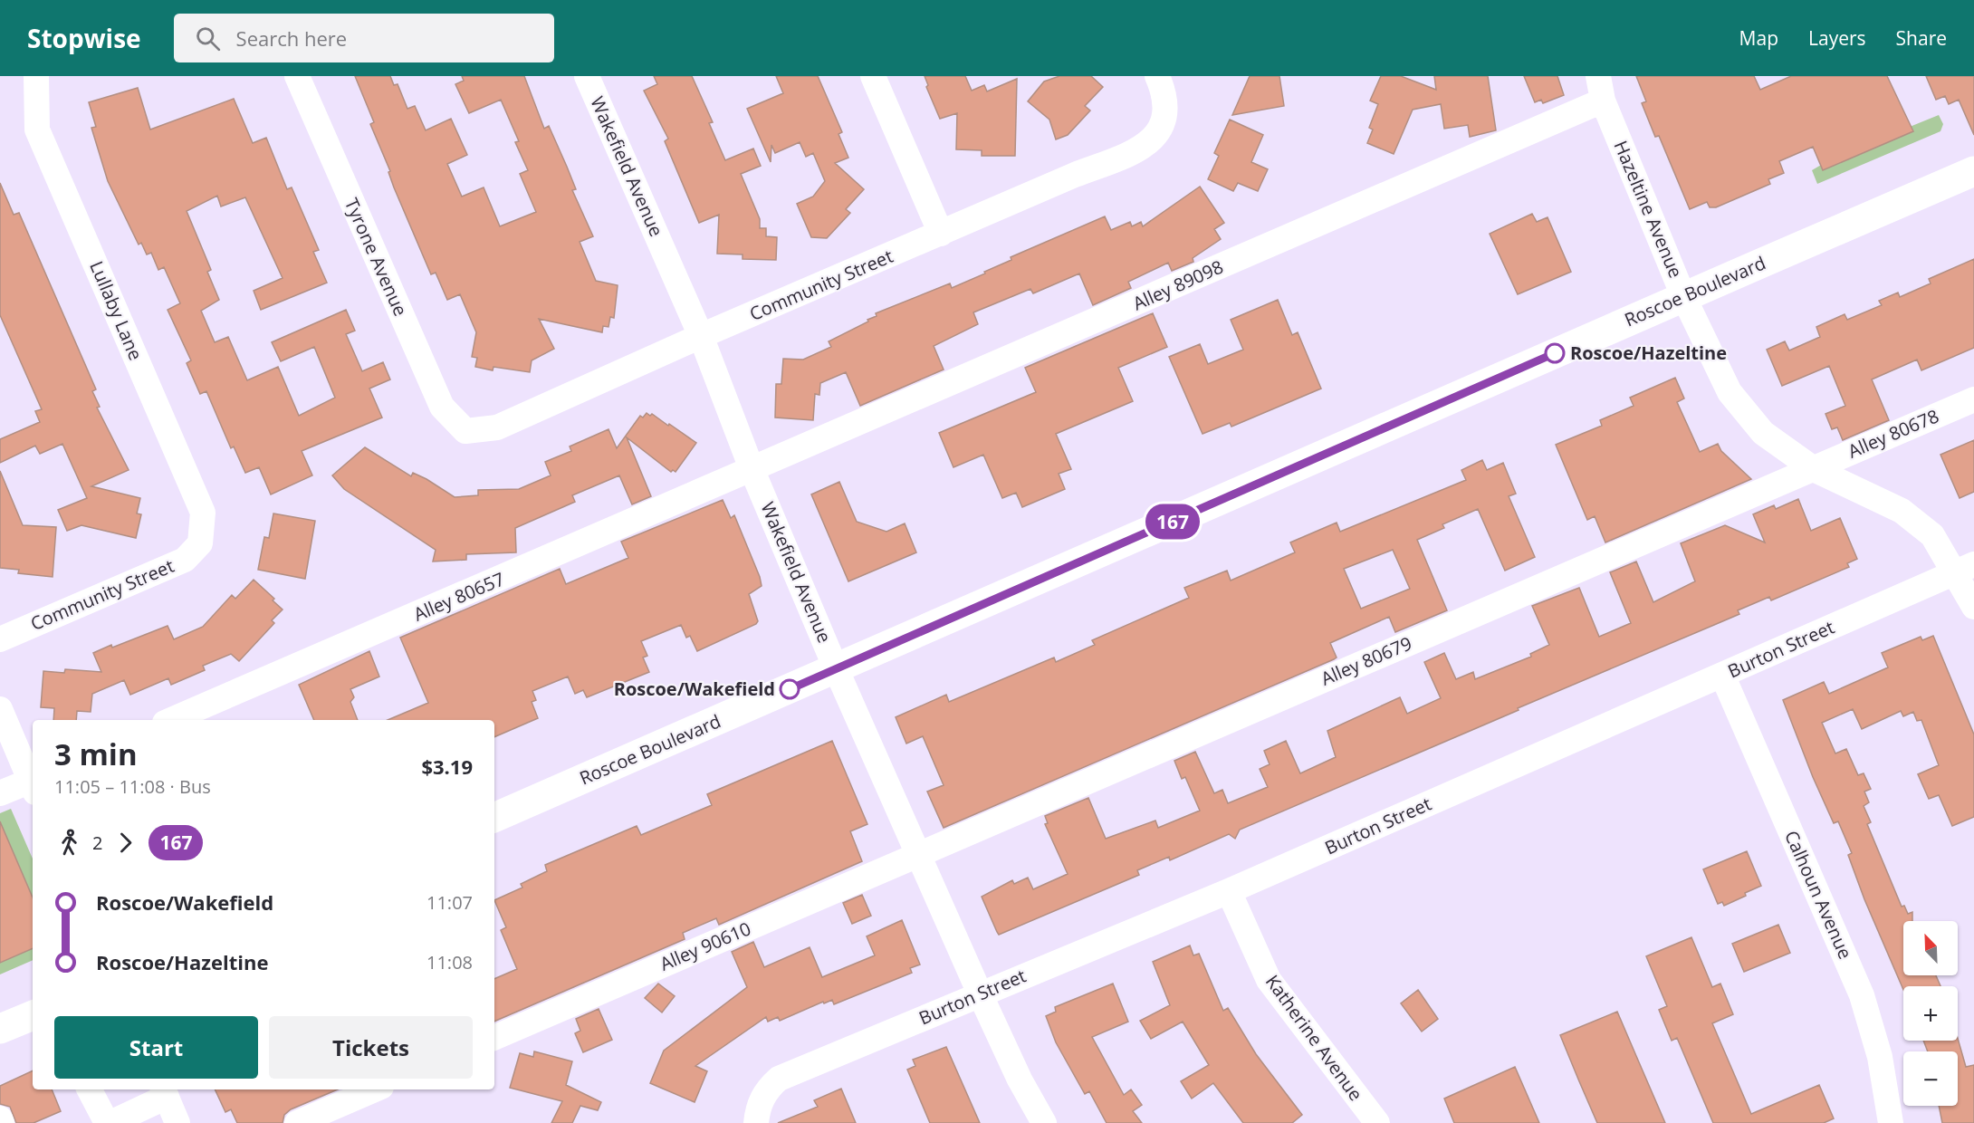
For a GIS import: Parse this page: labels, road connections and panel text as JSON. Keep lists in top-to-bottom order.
{
  "streets": {
    "main road": ["Roscoe Boulevard"],
    "street": [
      "Wakefield Avenue",
      "Hazeltine Avenue",
      "Tyrone Avenue",
      "Community Street",
      "Alley 89098",
      "Lullaby Lane",
      "Alley 80678",
      "Alley 80657",
      "Burton Street",
      "Alley 80679",
      "Calhoun Avenue",
      "Alley 90610",
      "Katherine Avenue"
    ]
  },
  "crossings": [
    ["Wakefield Avenue", "Community Street"],
    ["Wakefield Avenue", "Alley 89098"],
    ["Wakefield Avenue", "Roscoe Boulevard"],
    ["Wakefield Avenue", "Alley 80657"],
    ["Wakefield Avenue", "Burton Street"],
    ["Wakefield Avenue", "Alley 80679"],
    ["Wakefield Avenue", "Alley 90610"],
    ["Hazeltine Avenue", "Alley 89098"],
    ["Hazeltine Avenue", "Roscoe Boulevard"],
    ["Hazeltine Avenue", "Alley 80678"],
    ["Hazeltine Avenue", "Burton Street"],
    ["Hazeltine Avenue", "Alley 80679"],
    ["Tyrone Avenue", "Community Street"],
    ["Community Street", "Lullaby Lane"],
    ["Alley 89098", "Alley 80657"],
    ["Alley 80678", "Alley 80679"],
    ["Burton Street", "Calhoun Avenue"],
    ["Burton Street", "Katherine Avenue"],
    ["Alley 80679", "Alley 90610"]
  ],
  "places": ["Roscoe/Hazeltine", "Roscoe/Wakefield"],
  "lines": ["bus line 167"],
  "north": "top left",
  "page": {
    "header": "Stopwise",
    "search": "Search here",
    "nav": ["Map", "Layers", "Share"],
    "on_map": "167",
    "heading": ["3 min", "11:05 – 11:08 · Bus", "$3.19"],
    "legs": ["2", "167"],
    "list": [
      {
        "name": "Roscoe/Wakefield",
        "value": "11:07"
      },
      {
        "name": "Roscoe/Hazeltine",
        "value": "11:08"
      }
    ],
    "map_buttons": ["+", "−"],
    "buttons": ["Start", "Tickets"]
  }
}
